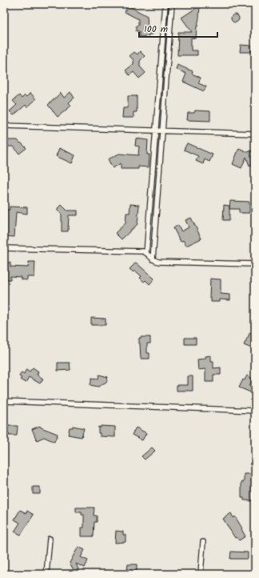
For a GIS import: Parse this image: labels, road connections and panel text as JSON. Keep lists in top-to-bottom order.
{
  "scale_bar": "100 m"
}
